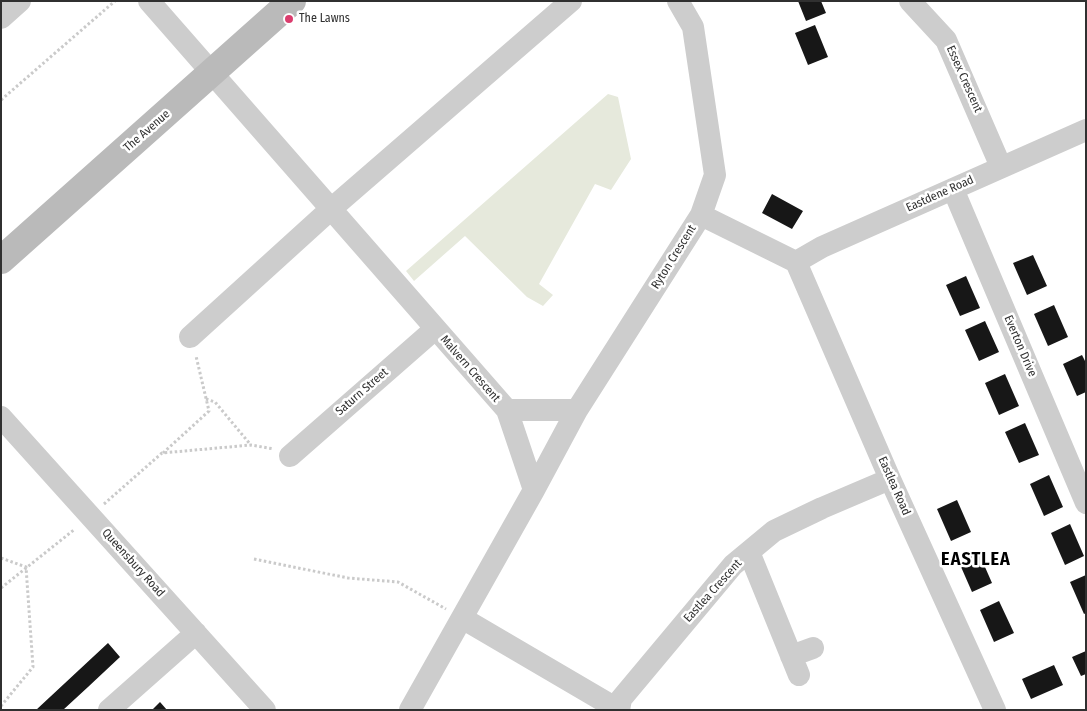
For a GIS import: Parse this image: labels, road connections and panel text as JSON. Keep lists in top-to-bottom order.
{
  "streets": {
    "street": [
      "Essex Crescent",
      "The Avenue",
      "Eastdene Road",
      "Ryton Crescent",
      "Everton Drive",
      "Malvern Crescent",
      "Saturn Street",
      "Eastlea Road",
      "Queensbury Road",
      "Eastlea Crescent"
    ]
  },
  "crossings": [
    ["Essex Crescent", "Eastdene Road"],
    ["The Avenue", "Malvern Crescent"],
    ["Eastdene Road", "Everton Drive"],
    ["Eastdene Road", "Eastlea Road"],
    ["Ryton Crescent", "Malvern Crescent"],
    ["Malvern Crescent", "Saturn Street"],
    ["Eastlea Road", "Eastlea Crescent"]
  ],
  "districts": ["EASTLEA"],
  "places": ["The Lawns"]
}
